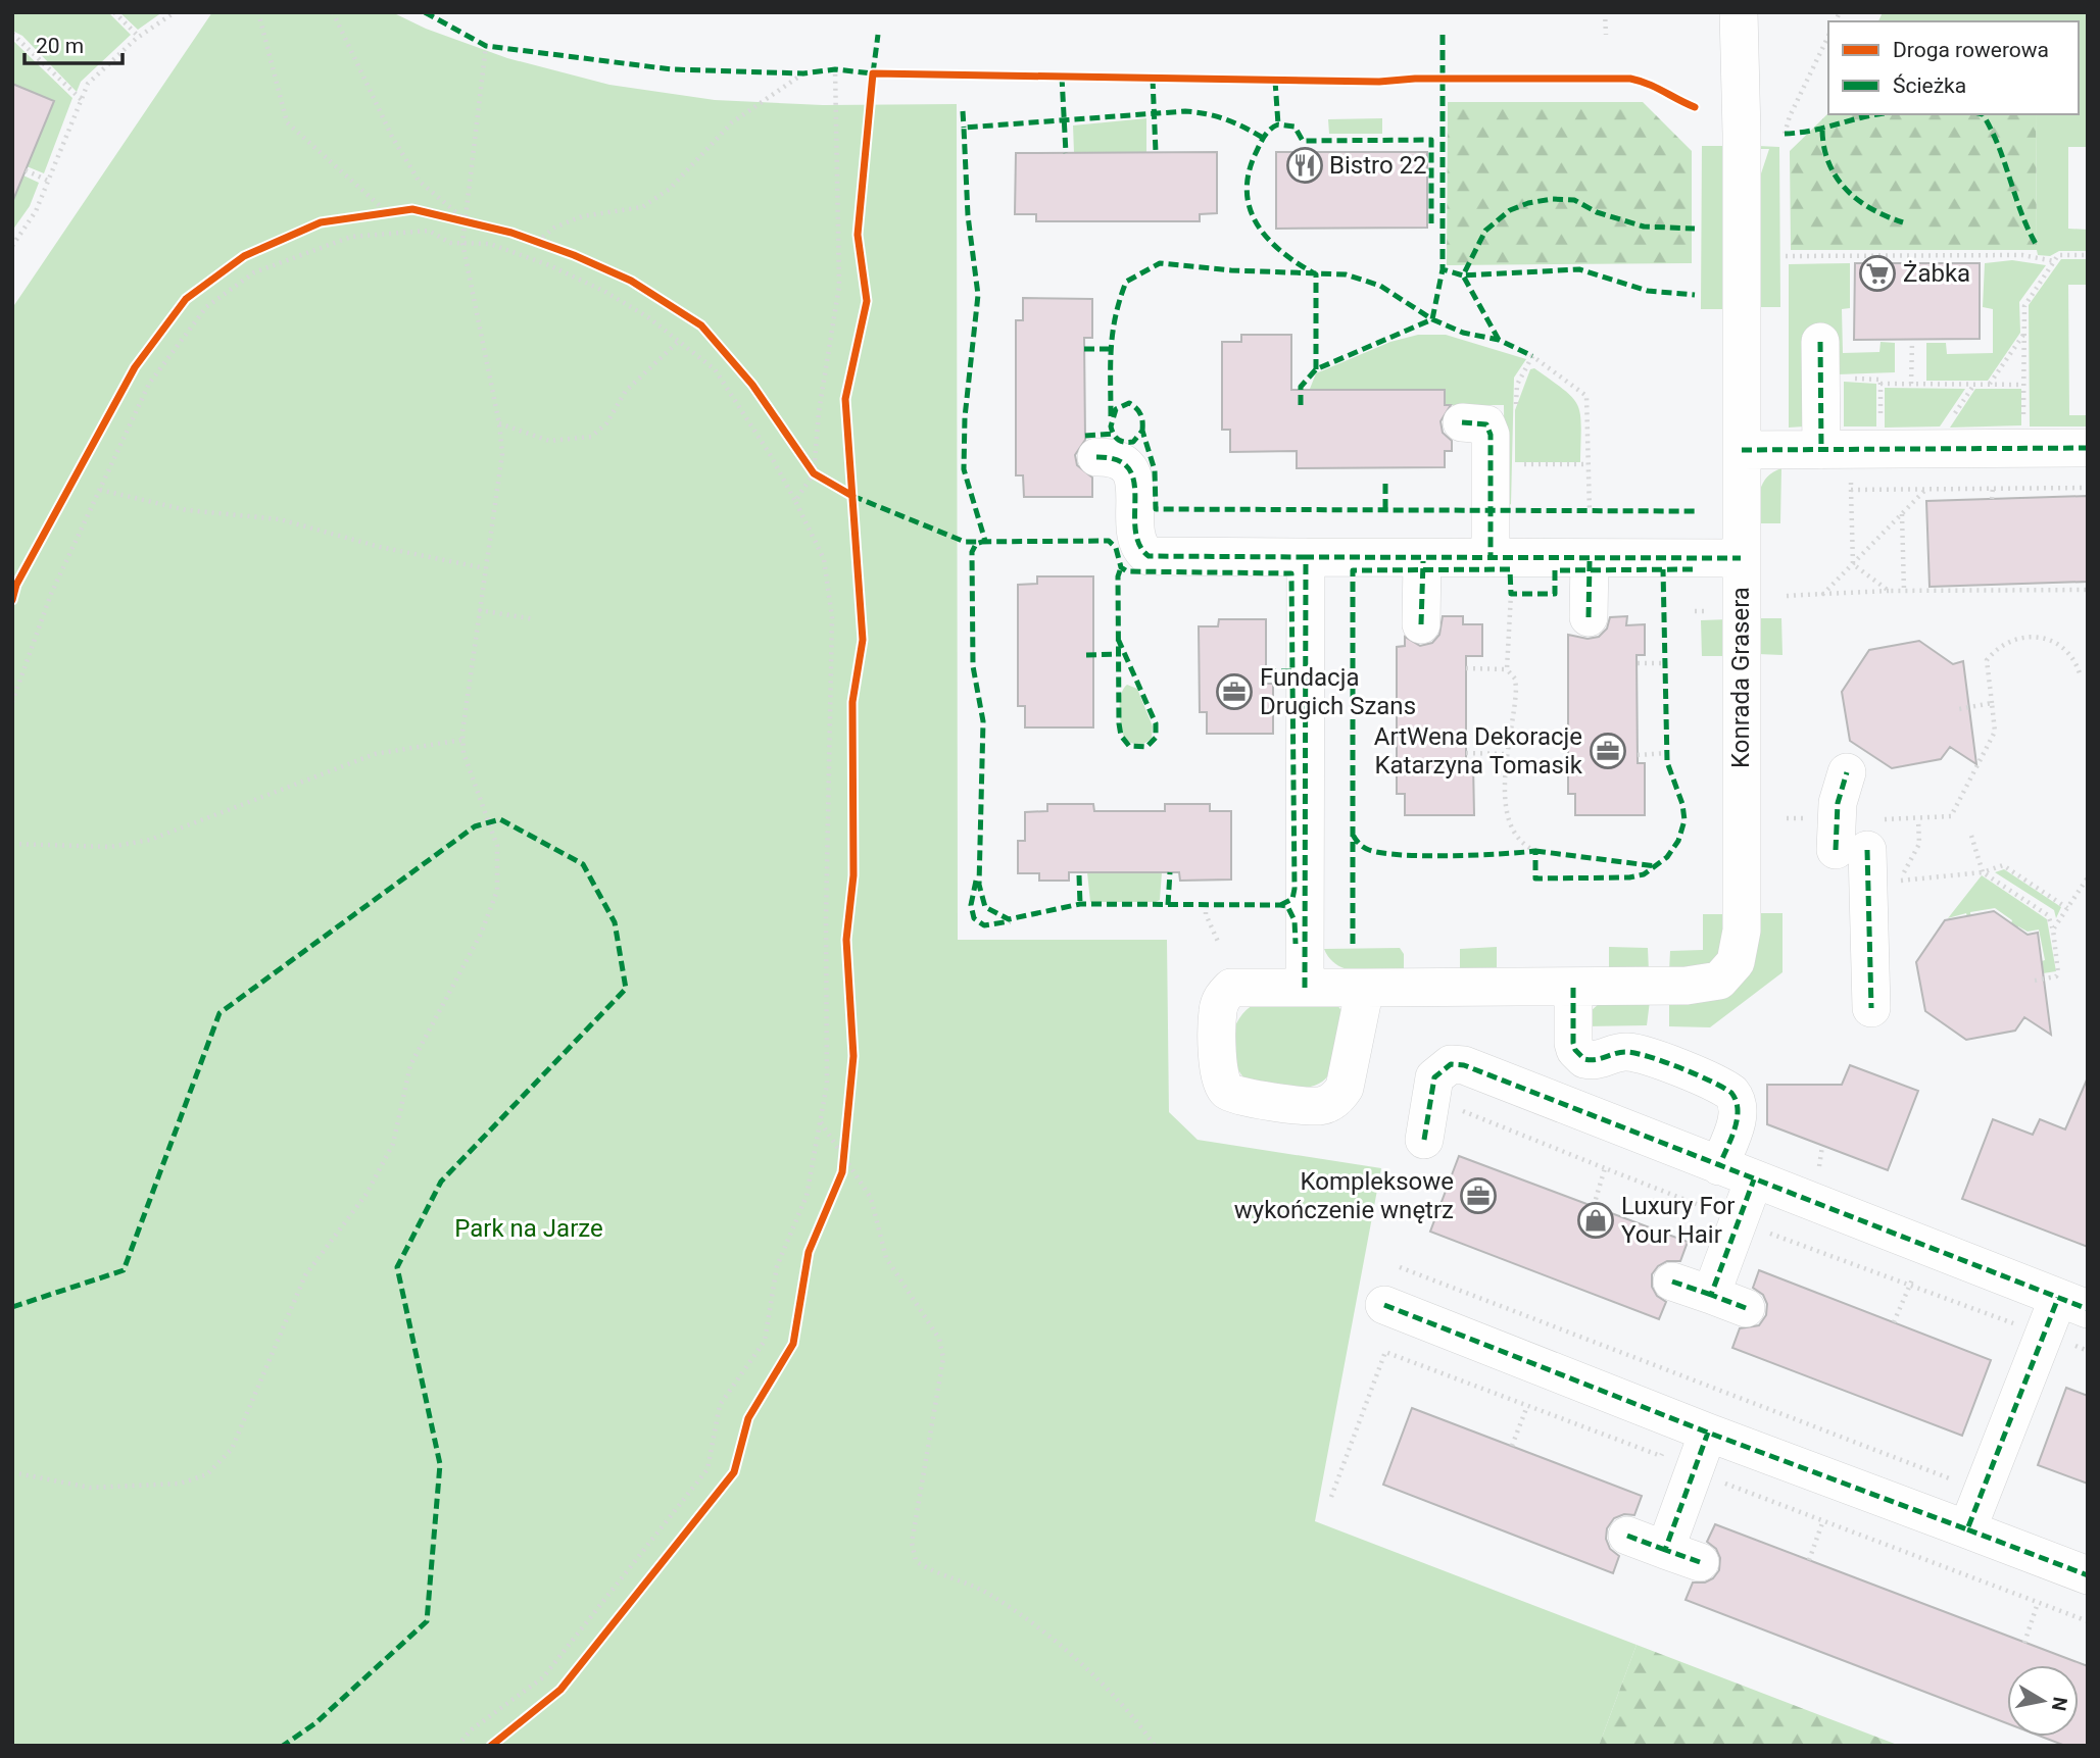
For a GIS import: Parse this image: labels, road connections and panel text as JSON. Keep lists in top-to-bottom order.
{
  "streets": {
    "street": ["Konrada Grasera"]
  },
  "parks": ["Park na Jarze"],
  "places": {
    "restaurant": ["Bistro 22"],
    "supermarket": ["Żabka"],
    "office": ["Fundacja Drugich Szans", "ArtWena Dekoracje Katarzyna Tomasik", "Kompleksowe wykończenie wnętrz"],
    "shop": ["Luxury For Your Hair"]
  },
  "legend": ["Droga rowerowa", "Ścieżka"],
  "scale_bar": "20 m",
  "north": "right"
}
